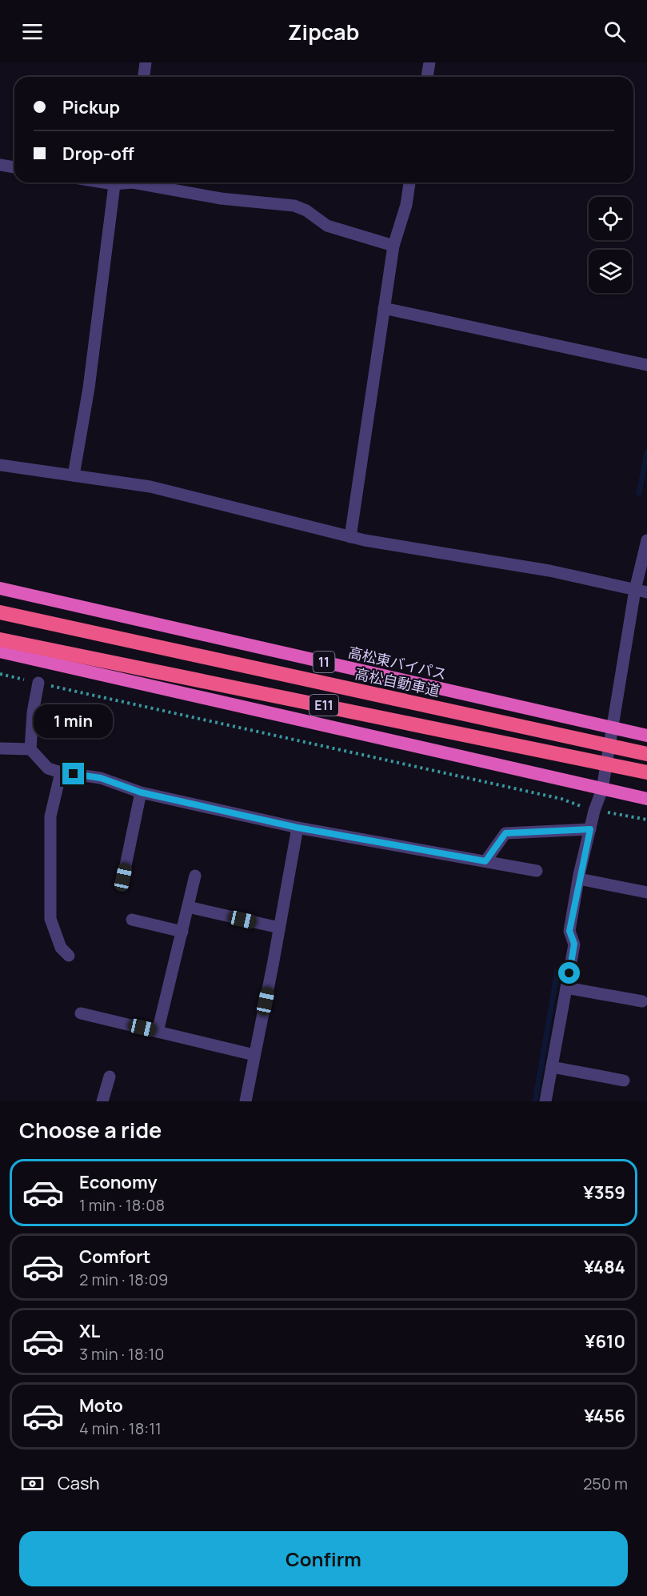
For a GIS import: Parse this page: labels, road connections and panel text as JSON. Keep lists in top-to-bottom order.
{
  "streets": {
    "highway": [
      "11",
      "高松東バイパス",
      "高松自動車道",
      "E11"
    ]
  },
  "page": {
    "header": "Zipcab",
    "banner": ["Pickup", "Drop-off"],
    "bubble": "1 min",
    "heading": "Choose a ride",
    "list": [
      {
        "name": "Economy",
        "note": "1 min · 18:08",
        "value": "¥359"
      },
      {
        "name": "Comfort",
        "note": "2 min · 18:09",
        "value": "¥484"
      },
      {
        "name": "XL",
        "note": "3 min · 18:10",
        "value": "¥610"
      },
      {
        "name": "Moto",
        "note": "4 min · 18:11",
        "value": "¥456"
      }
    ],
    "pay": ["Cash", "250 m"],
    "buttons": "Confirm"
  }
}
